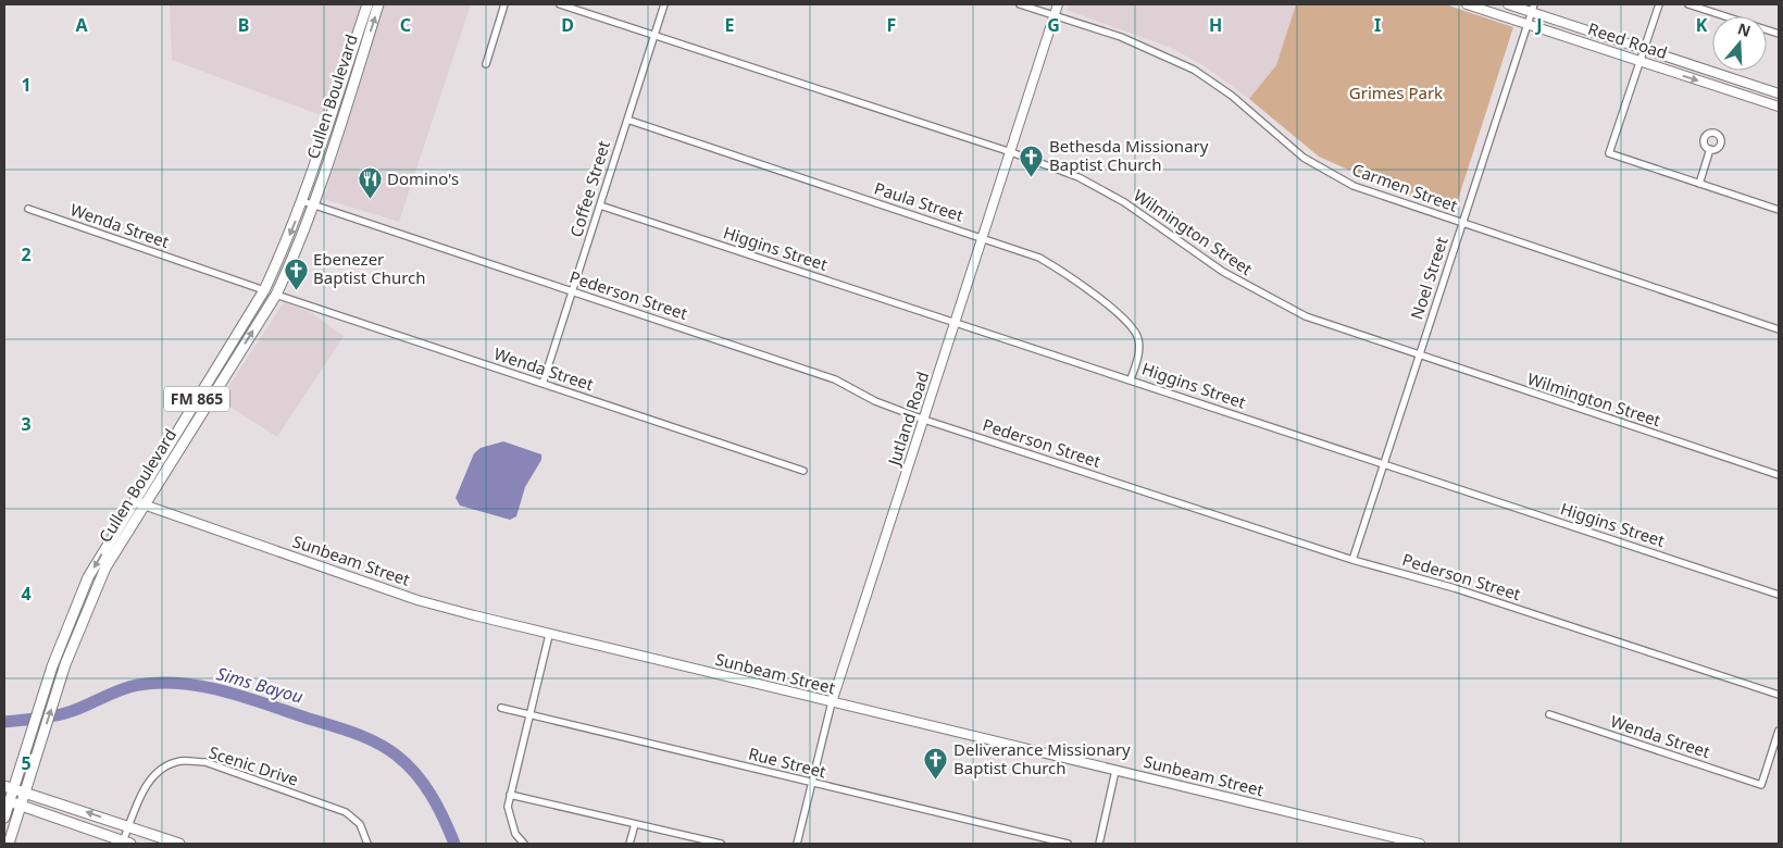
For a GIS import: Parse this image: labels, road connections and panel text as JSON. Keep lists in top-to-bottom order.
{
  "streets": {
    "main road": ["Cullen Boulevard", "FM 865"],
    "street": [
      "Reed Road",
      "Carmen Street",
      "Coffee Street",
      "Paula Street",
      "Wenda Street",
      "Wilmington Street",
      "Higgins Street",
      "Noel Street",
      "Pederson Street",
      "Jutland Road",
      "Sunbeam Street",
      "Rue Street",
      "Scenic Drive"
    ]
  },
  "crossings": [
    ["Reed Road", "Noel Street"],
    ["Cullen Boulevard", "Wenda Street"],
    ["Cullen Boulevard", "Pederson Street"],
    ["Cullen Boulevard", "Sunbeam Street"],
    ["Carmen Street", "Noel Street"],
    ["Carmen Street", "Jutland Road"],
    ["Coffee Street", "Paula Street"],
    ["Coffee Street", "Wenda Street"],
    ["Coffee Street", "Wilmington Street"],
    ["Coffee Street", "Higgins Street"],
    ["Coffee Street", "Pederson Street"],
    ["Paula Street", "Higgins Street"],
    ["Paula Street", "Jutland Road"],
    ["Wilmington Street", "Noel Street"],
    ["Wilmington Street", "Jutland Road"],
    ["Higgins Street", "Noel Street"],
    ["Higgins Street", "Jutland Road"],
    ["Noel Street", "Pederson Street"],
    ["Pederson Street", "Jutland Road"],
    ["Jutland Road", "Sunbeam Street"],
    ["Jutland Road", "Rue Street"]
  ],
  "water": ["Sims Bayou"],
  "parks": ["Grimes Park"],
  "places": {
    "church": ["Bethesda Missionary Baptist Church", "Ebenezer Baptist Church", "Deliverance Missionary Baptist Church"],
    "restaurant": ["Domino's"]
  },
  "north": "top",
  "grid": {
    "columns": [
      "A",
      "B",
      "C",
      "D",
      "E",
      "F",
      "G",
      "H",
      "I",
      "J",
      "K"
    ],
    "rows": [
      "1",
      "2",
      "3",
      "4",
      "5"
    ]
  }
}
